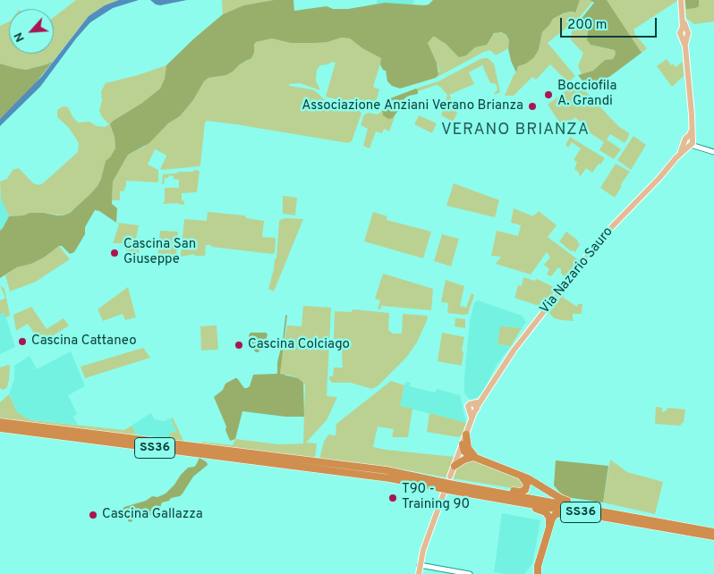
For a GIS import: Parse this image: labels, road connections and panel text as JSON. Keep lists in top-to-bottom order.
{
  "streets": {
    "highway": ["SS36"],
    "main road": ["Via Nazario Sauro"]
  },
  "districts": ["VERANO BRIANZA"],
  "places": [
    "Bocciofila A. Grandi",
    "Associazione Anziani Verano Brianza",
    "Cascina San Giuseppe",
    "Cascina Cattaneo",
    "Cascina Colciago",
    "T90 - Training 90",
    "Cascina Gallazza"
  ],
  "scale_bar": "200 m",
  "north": "bottom left"
}
